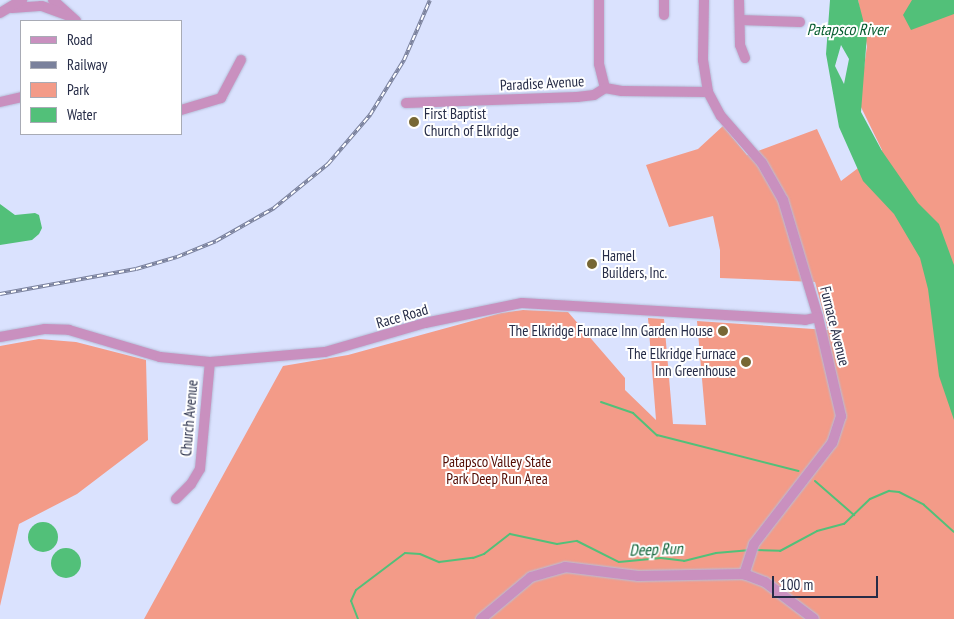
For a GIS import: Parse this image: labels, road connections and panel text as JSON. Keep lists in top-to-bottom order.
{
  "streets": {
    "street": [
      "Paradise Avenue",
      "Race Road",
      "Furnace Avenue",
      "Church Avenue"
    ]
  },
  "crossings": [
    ["Paradise Avenue", "Furnace Avenue"],
    ["Race Road", "Furnace Avenue"],
    ["Race Road", "Church Avenue"]
  ],
  "water": ["Patapsco River", "Deep Run"],
  "parks": ["Patapsco Valley State Park Deep Run Area"],
  "places": [
    "First Baptist Church of Elkridge",
    "Hamel Builders, Inc.",
    "The Elkridge Furnace Inn Garden House",
    "The Elkridge Furnace Inn Greenhouse"
  ],
  "legend": [
    "Road",
    "Railway",
    "Park",
    "Water"
  ],
  "scale_bar": "100 m"
}
